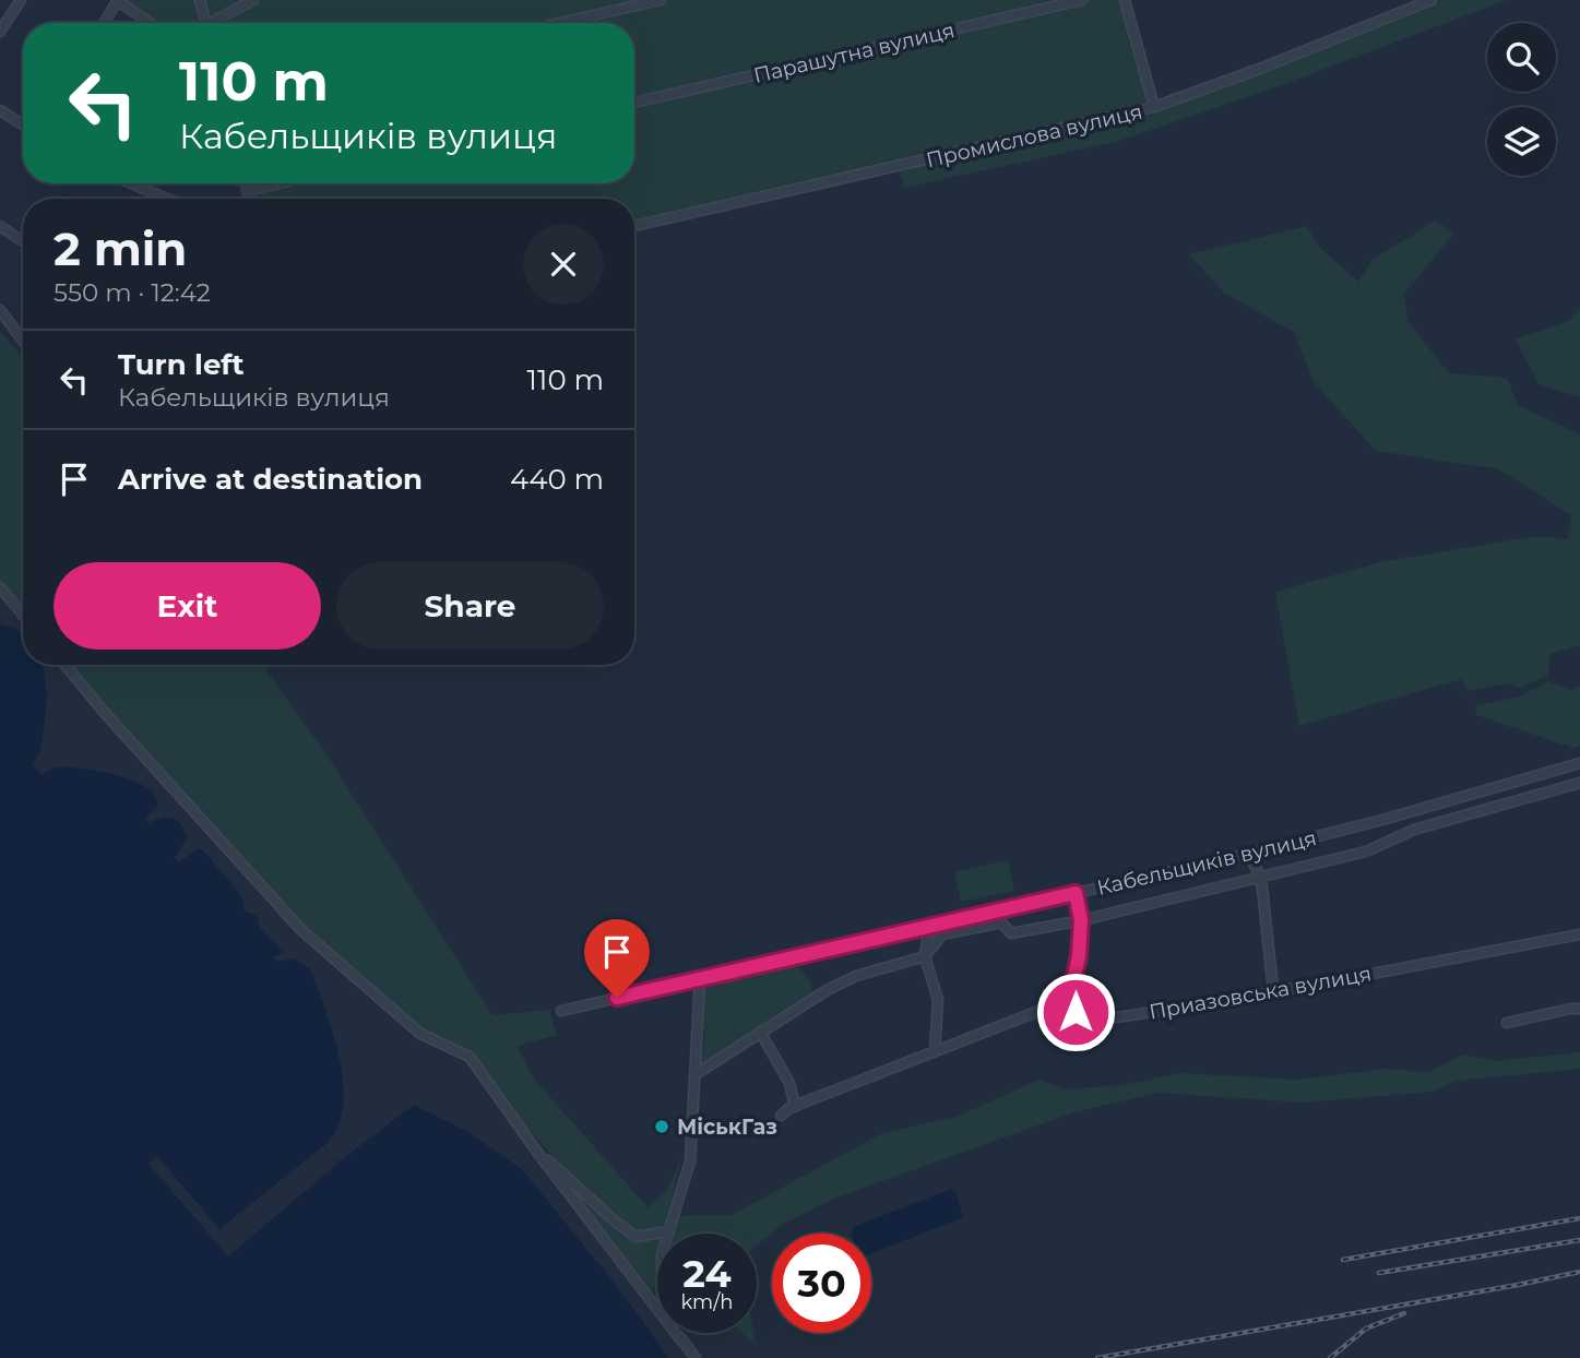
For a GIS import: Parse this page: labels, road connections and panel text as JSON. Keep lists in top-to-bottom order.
{
  "streets": {
    "street": [
      "Парашутна вулиця",
      "Промислова вулиця",
      "Кабельщиків вулиця",
      "Приазовська вулиця"
    ]
  },
  "places": ["МіськГаз"],
  "page": {
    "turn": ["110 m", "Кабельщиків вулиця"],
    "heading": ["2 min", "550 m · 12:42"],
    "list": [
      {
        "name": "Turn left",
        "note": "Кабельщиків вулиця",
        "value": "110 m"
      },
      {
        "name": "Arrive at destination",
        "value": "440 m"
      }
    ],
    "buttons": ["Exit", "Share"],
    "speed": "24 km/h",
    "limit": "30"
  }
}
